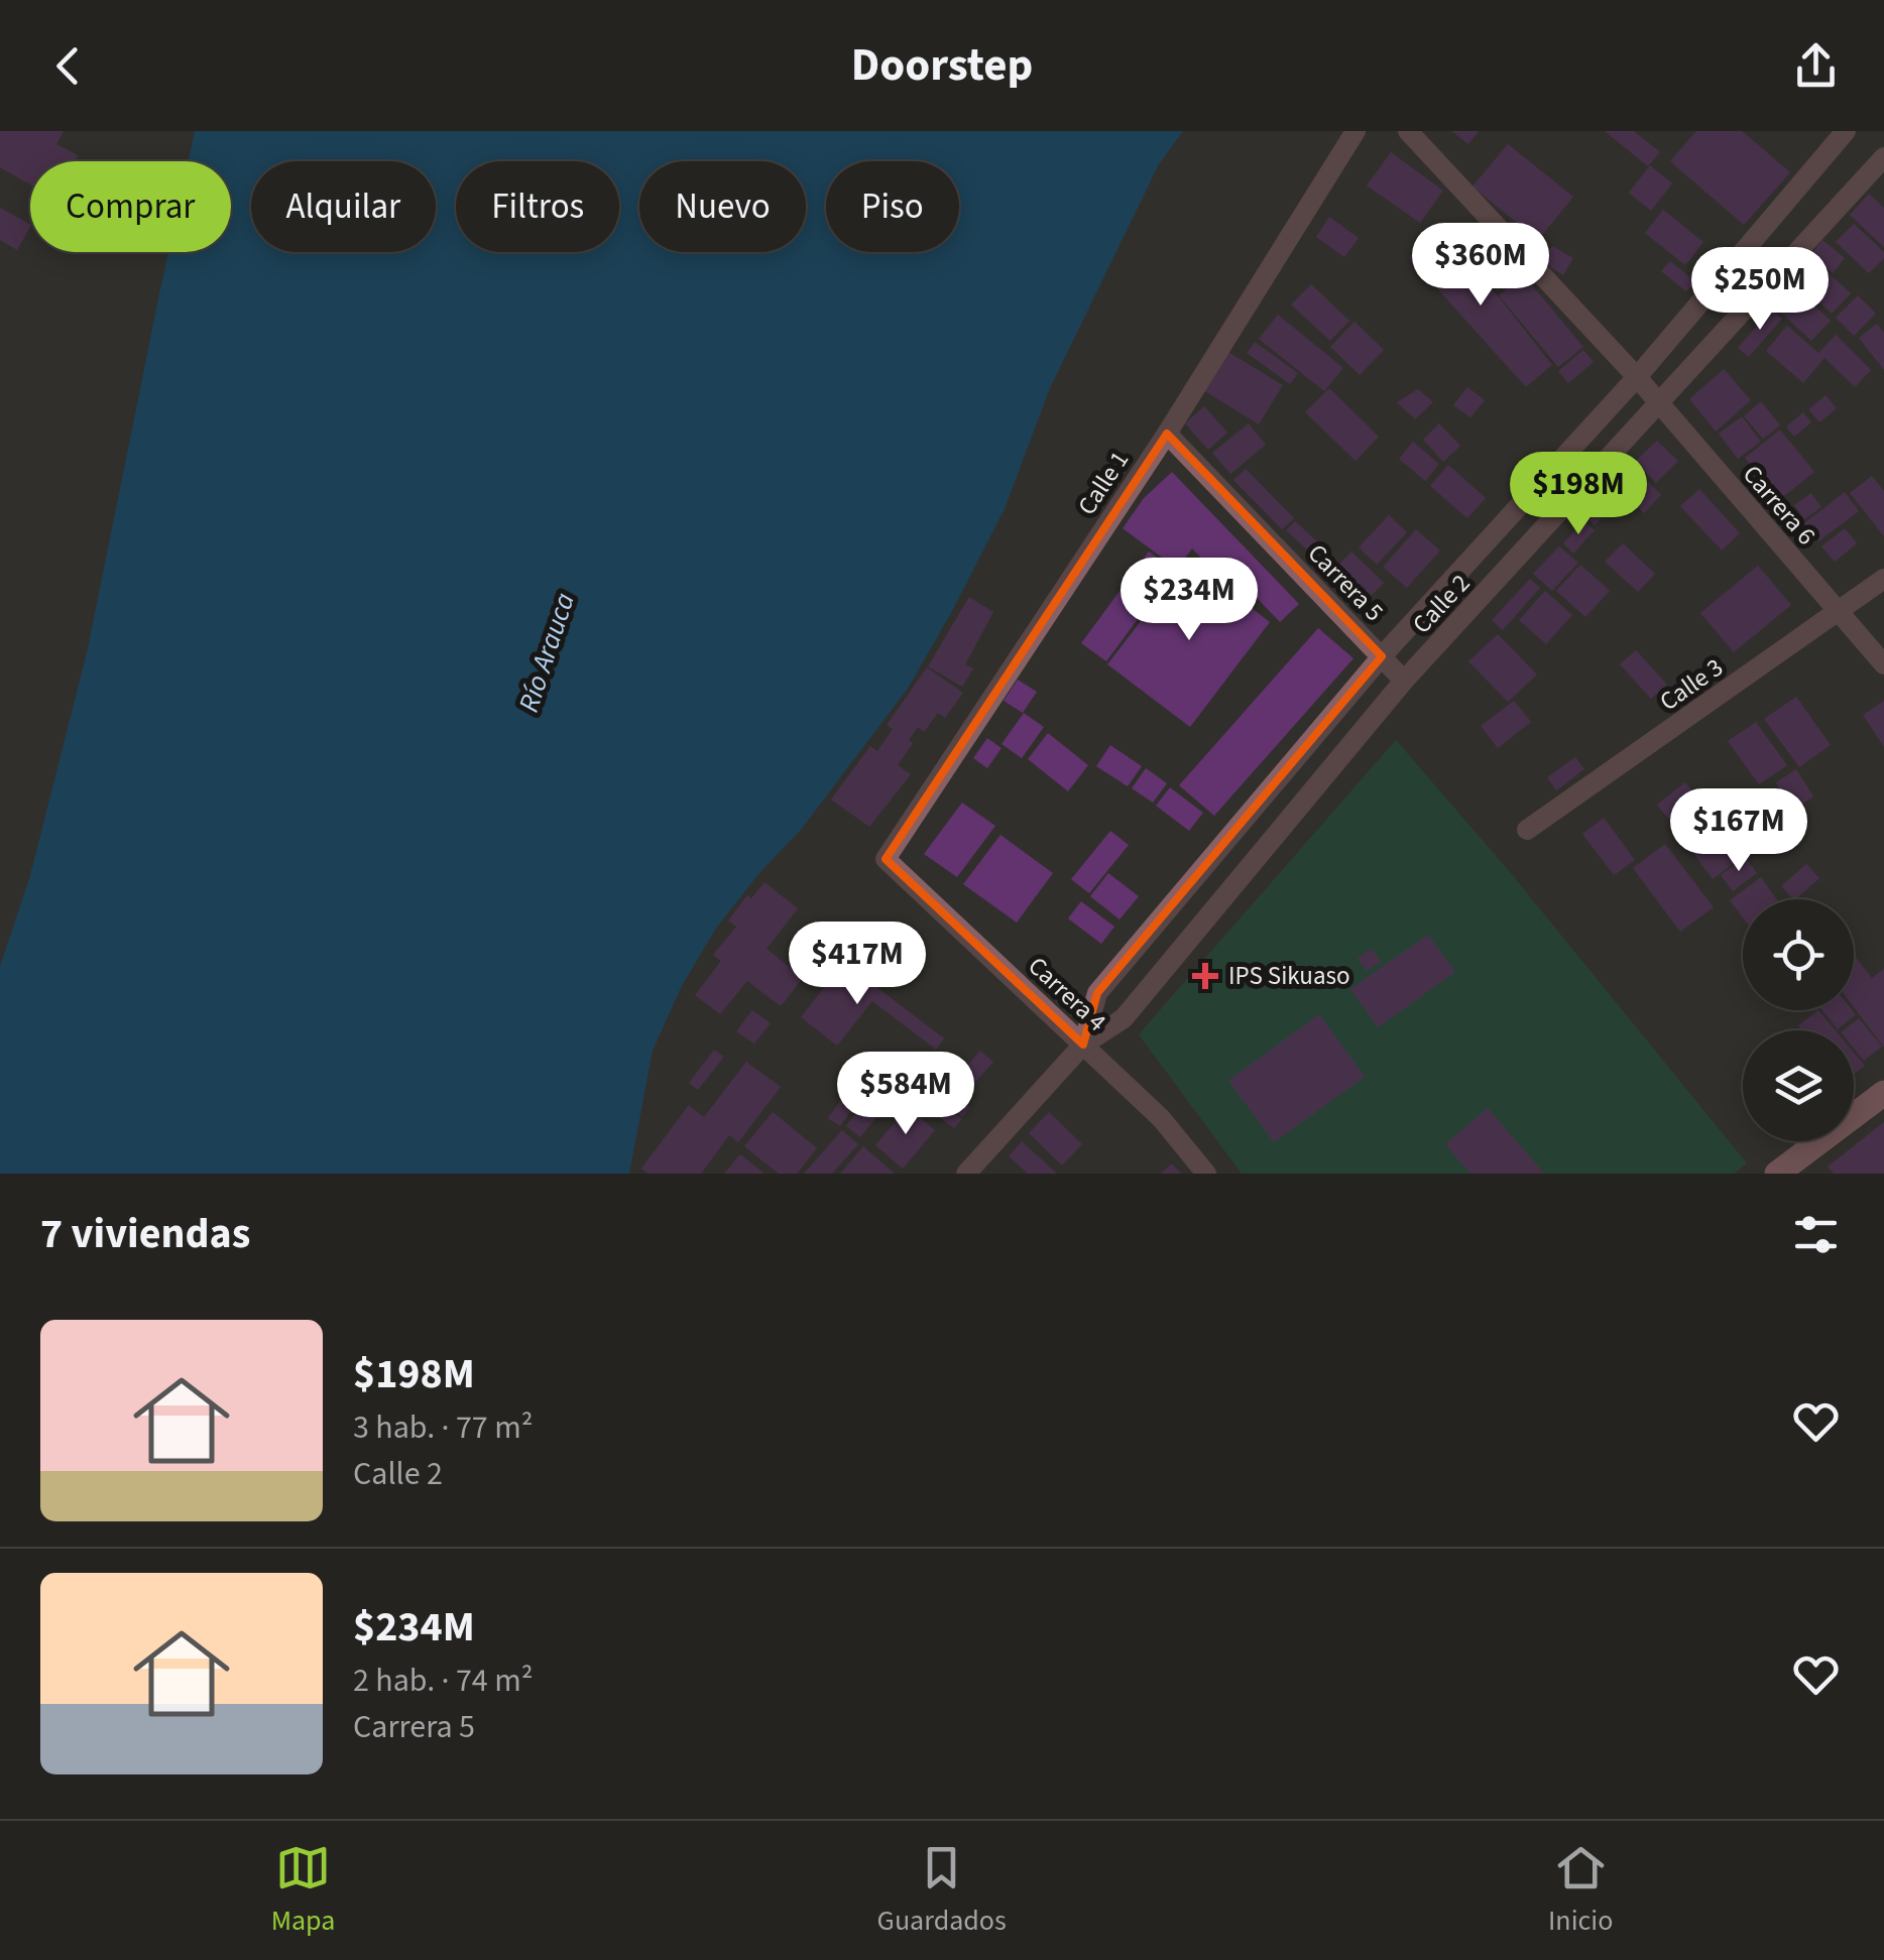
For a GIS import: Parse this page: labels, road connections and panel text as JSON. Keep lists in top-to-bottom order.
{
  "streets": {
    "street": [
      "Calle 1",
      "Carrera 6",
      "Carrera 5",
      "Calle 2",
      "Calle 3",
      "Carrera 4"
    ]
  },
  "crossings": [
    ["Calle 1", "Carrera 5"],
    ["Calle 1", "Carrera 4"],
    ["Carrera 6", "Calle 2"],
    ["Carrera 6", "Calle 3"],
    ["Carrera 5", "Calle 2"],
    ["Calle 2", "Carrera 4"]
  ],
  "water": ["Río Arauca"],
  "places": {
    "health": ["IPS Sikuaso"]
  },
  "page": {
    "header": "Doorstep",
    "chip": [
      "Comprar",
      "Alquilar",
      "Filtros",
      "Nuevo",
      "Piso"
    ],
    "price": [
      "$360M",
      "$250M",
      "$198M",
      "$234M",
      "$167M",
      "$417M",
      "$584M"
    ],
    "heading": "7 viviendas",
    "list": [
      {
        "name": "$198M",
        "note": "3 hab. · 77 m² · Calle 2"
      },
      {
        "name": "$234M",
        "note": "2 hab. · 74 m² · Carrera 5"
      }
    ],
    "tabs": ["Mapa", "Guardados", "Inicio"]
  }
}
